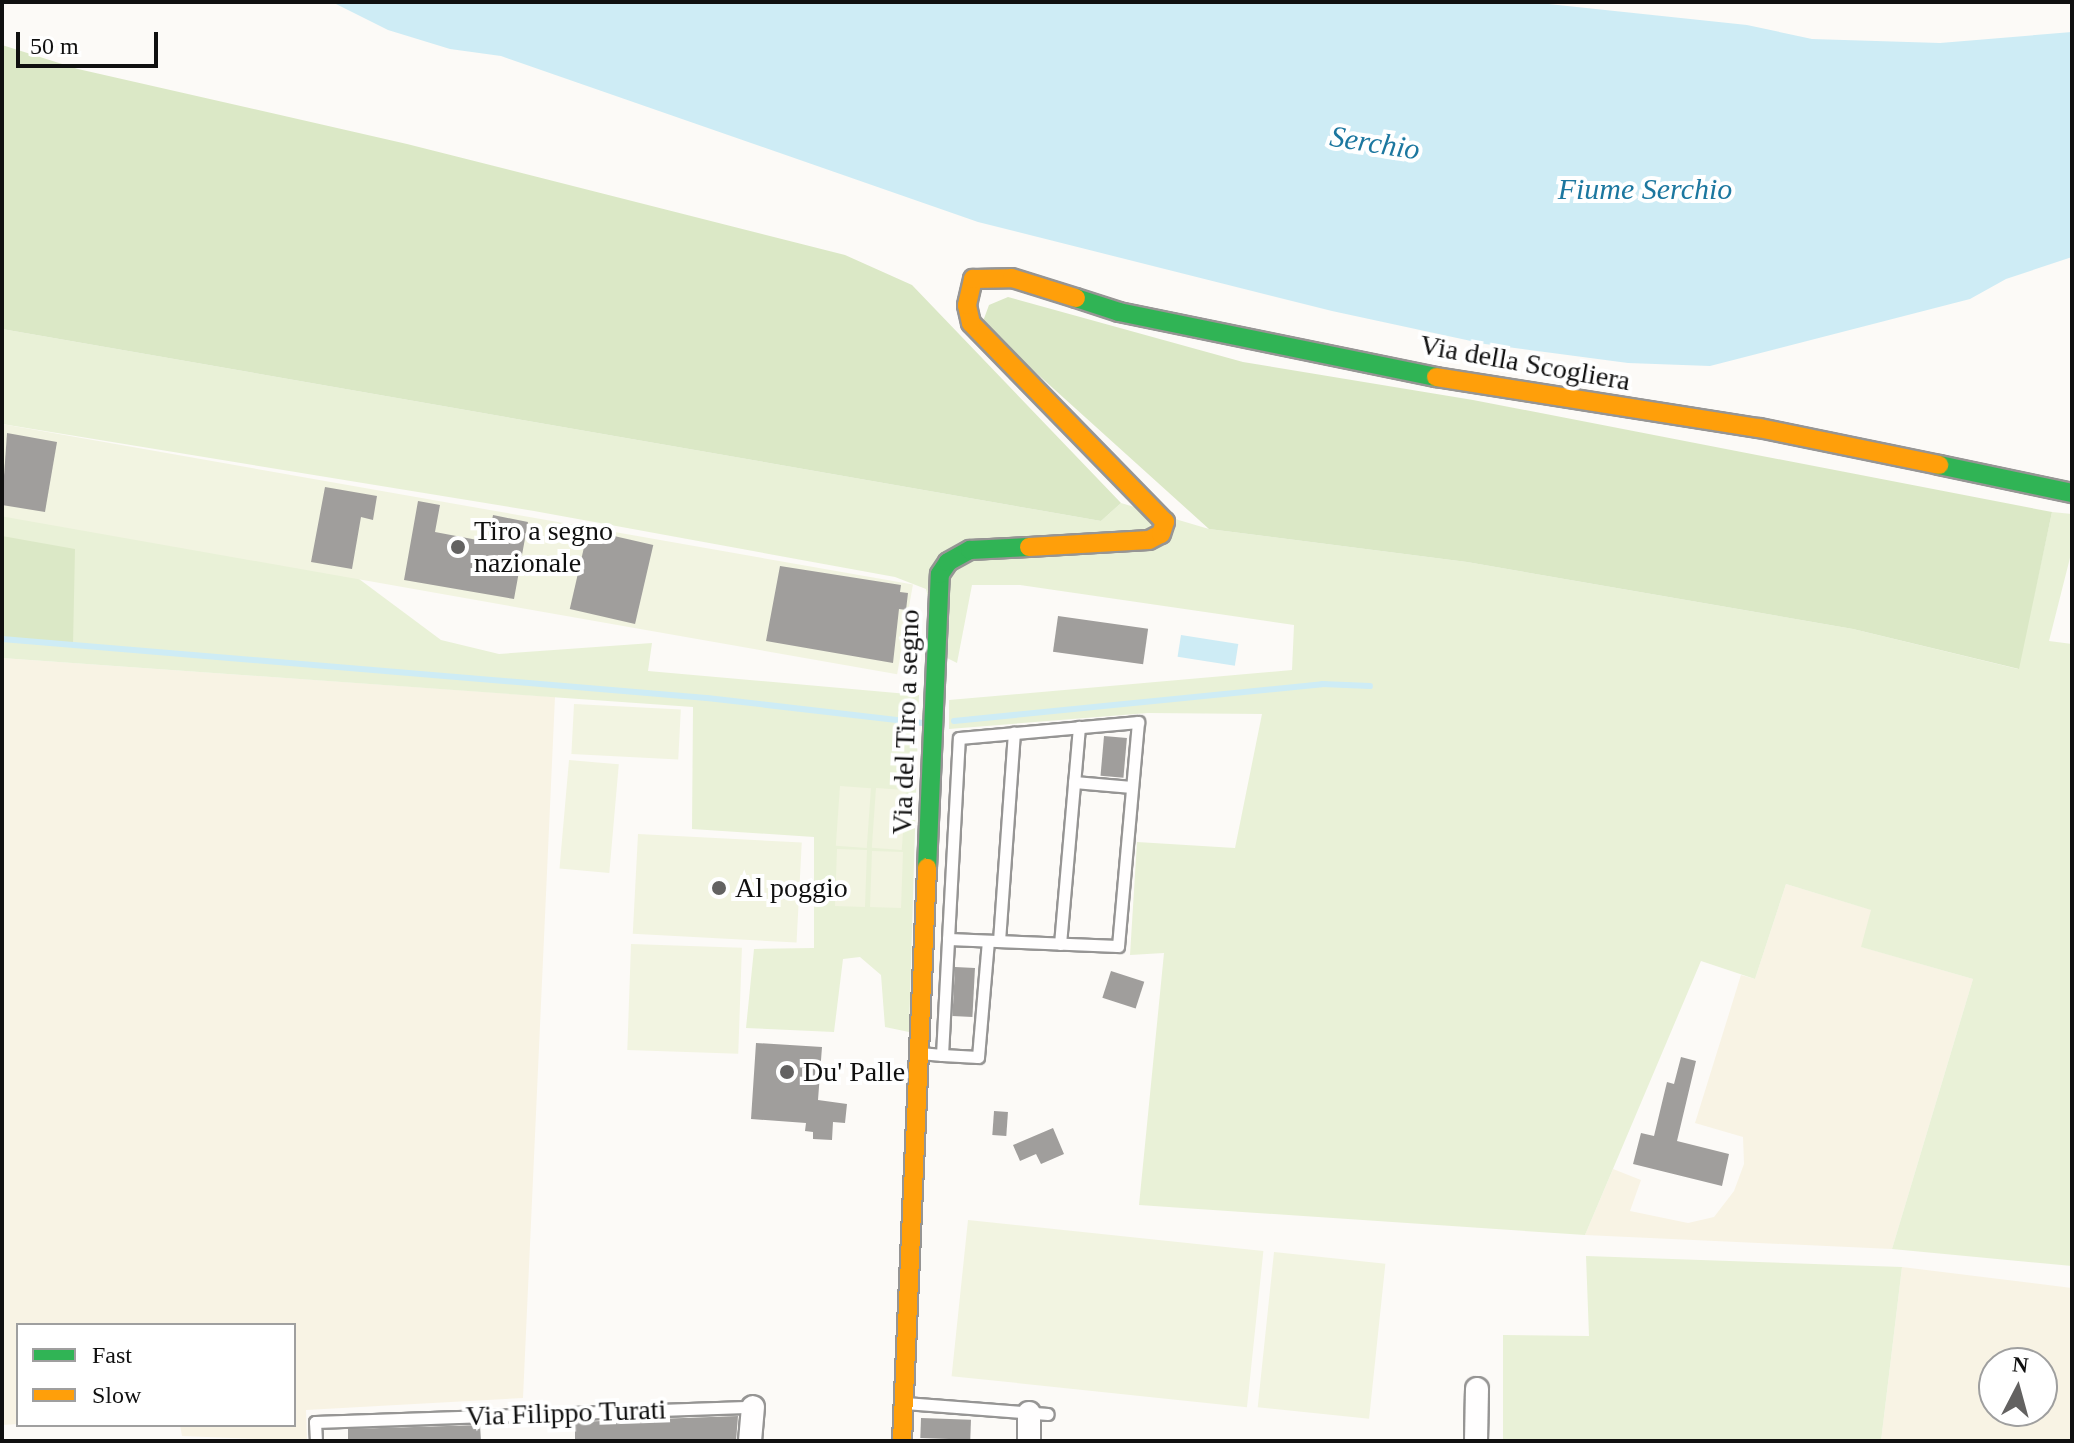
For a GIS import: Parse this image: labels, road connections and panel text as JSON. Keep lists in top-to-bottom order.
{
  "streets": {
    "street": ["Via della Scogliera", "Via del Tiro a segno", "Via Filippo Turati"]
  },
  "crossings": [
    ["Via della Scogliera", "Via del Tiro a segno"]
  ],
  "water": ["Serchio", "Fiume Serchio"],
  "places": ["Tiro a segno nazionale", "Al poggio", "Du' Palle"],
  "legend": ["Fast", "Slow"],
  "scale_bar": "50 m",
  "north": "top"
}
